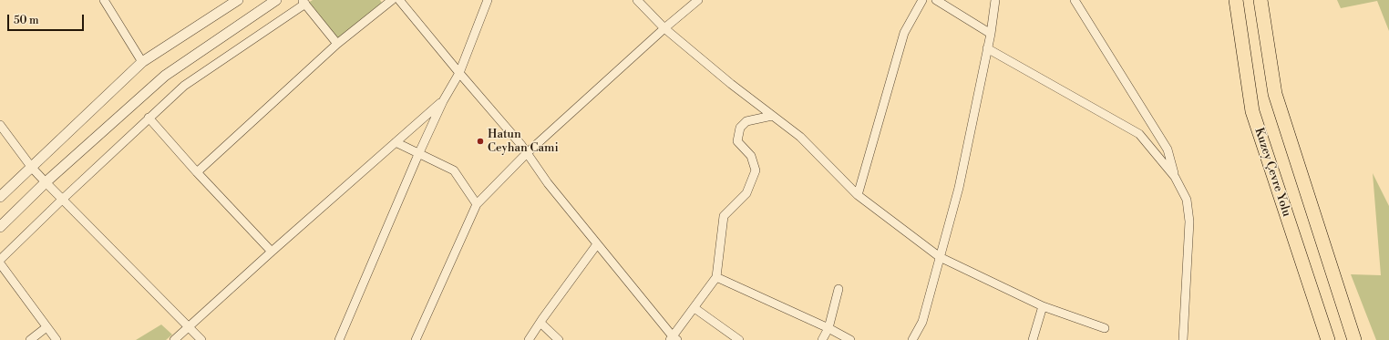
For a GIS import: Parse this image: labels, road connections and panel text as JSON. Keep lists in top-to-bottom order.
{
  "streets": {
    "main road": ["Kuzey Çevre Yolu"]
  },
  "places": ["Hatun Ceyhan Cami"],
  "scale_bar": "50 m"
}
